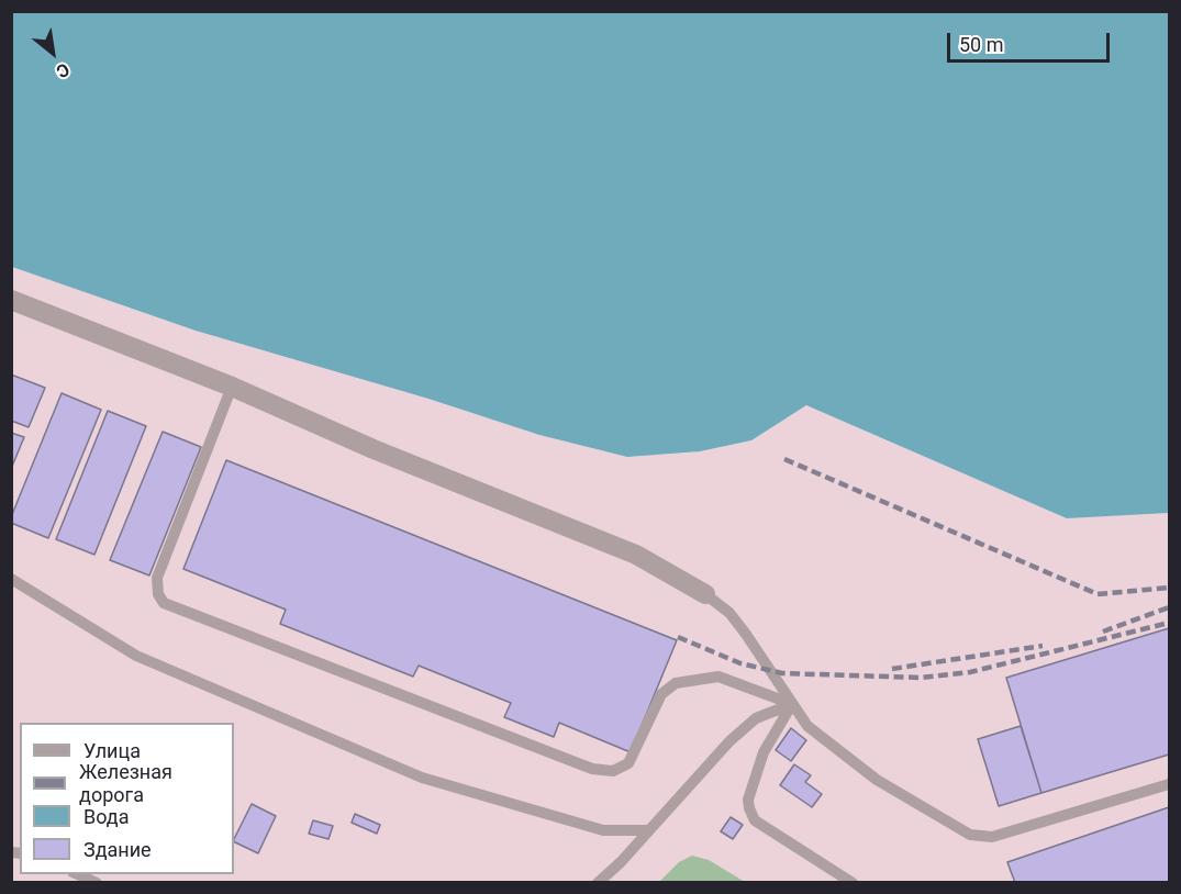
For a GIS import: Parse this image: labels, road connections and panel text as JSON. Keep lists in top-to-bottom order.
{
  "legend": [
    "Улица",
    "Железная дорога",
    "Вода",
    "Здание"
  ],
  "scale_bar": "50 m",
  "north": "bottom right"
}
